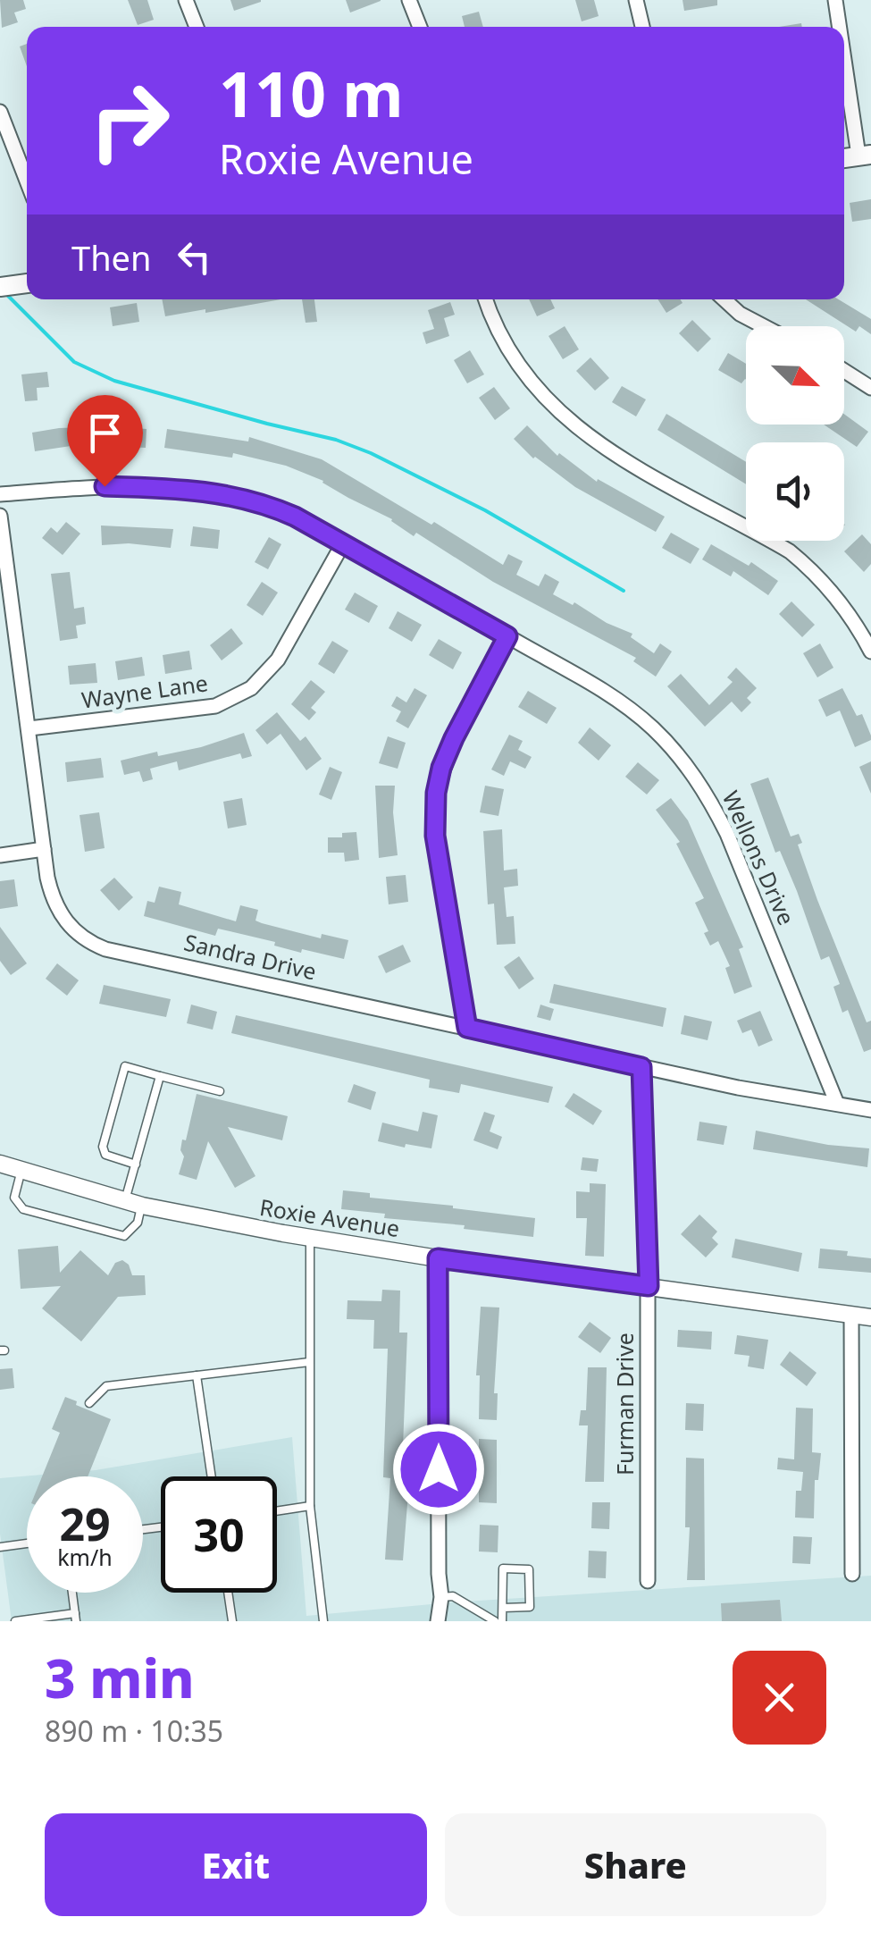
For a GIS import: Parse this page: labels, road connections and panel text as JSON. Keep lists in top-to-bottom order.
{
  "streets": {
    "street": [
      "Wayne Lane",
      "Wellons Drive",
      "Sandra Drive",
      "Roxie Avenue",
      "Furman Drive"
    ]
  },
  "crossings": [
    ["Wayne Lane", "Wellons Drive"],
    ["Wayne Lane", "Sandra Drive"],
    ["Wellons Drive", "Sandra Drive"],
    ["Sandra Drive", "Furman Drive"],
    ["Roxie Avenue", "Furman Drive"]
  ],
  "north": "bottom right",
  "page": {
    "turn": ["110 m", "Roxie Avenue"],
    "then": "Then",
    "speed": "29 km/h",
    "limit": "30",
    "heading": ["3 min", "890 m · 10:35"],
    "buttons": ["Exit", "Share"]
  }
}
